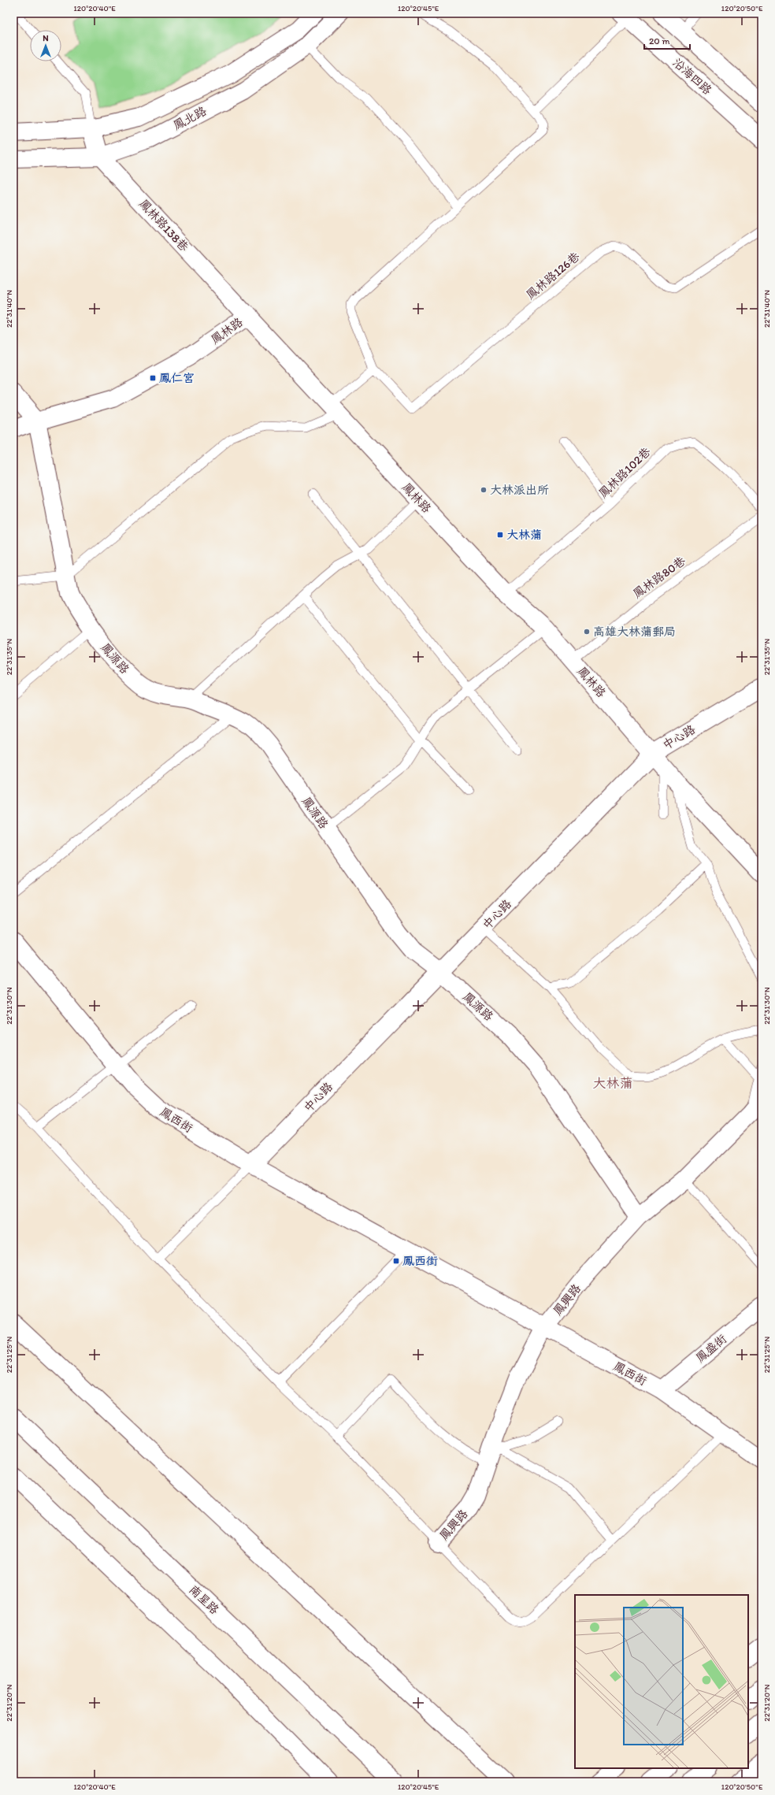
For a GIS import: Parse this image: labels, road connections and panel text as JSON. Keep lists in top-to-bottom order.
{
  "streets": {
    "street": [
      "沿海四路",
      "鳳北路",
      "鳳林路138巷",
      "鳳林路",
      "鳳源路",
      "中心路",
      "鳳西街",
      "鳳興路",
      "鳳盛街",
      "南星路"
    ],
    "lane": ["鳳林路126巷", "鳳林路102巷", "鳳林路80巷"]
  },
  "crossings": [
    ["鳳北路", "鳳林路138巷"],
    ["鳳林路138巷", "鳳林路"],
    ["鳳林路", "鳳林路102巷"],
    ["鳳林路", "鳳林路80巷"],
    ["鳳林路", "鳳源路"],
    ["鳳林路", "中心路"],
    ["鳳源路", "中心路"],
    ["鳳源路", "鳳興路"],
    ["中心路", "鳳西街"],
    ["鳳西街", "鳳興路"],
    ["鳳西街", "鳳盛街"]
  ],
  "districts": ["大林蒲"],
  "places": {
    "transit": ["鳳仁宮", "大林蒲", "鳳西街"],
    "other": ["大林派出所", "高雄大林蒲郵局"]
  },
  "scale_bar": "20 m",
  "north": "top",
  "coordinates": [
    "120°20'40\"E",
    "120°20'45\"E",
    "120°20'50\"E",
    "22°31'40\"N",
    "22°31'35\"N",
    "22°31'30\"N",
    "22°31'25\"N",
    "22°31'20\"N"
  ]
}
